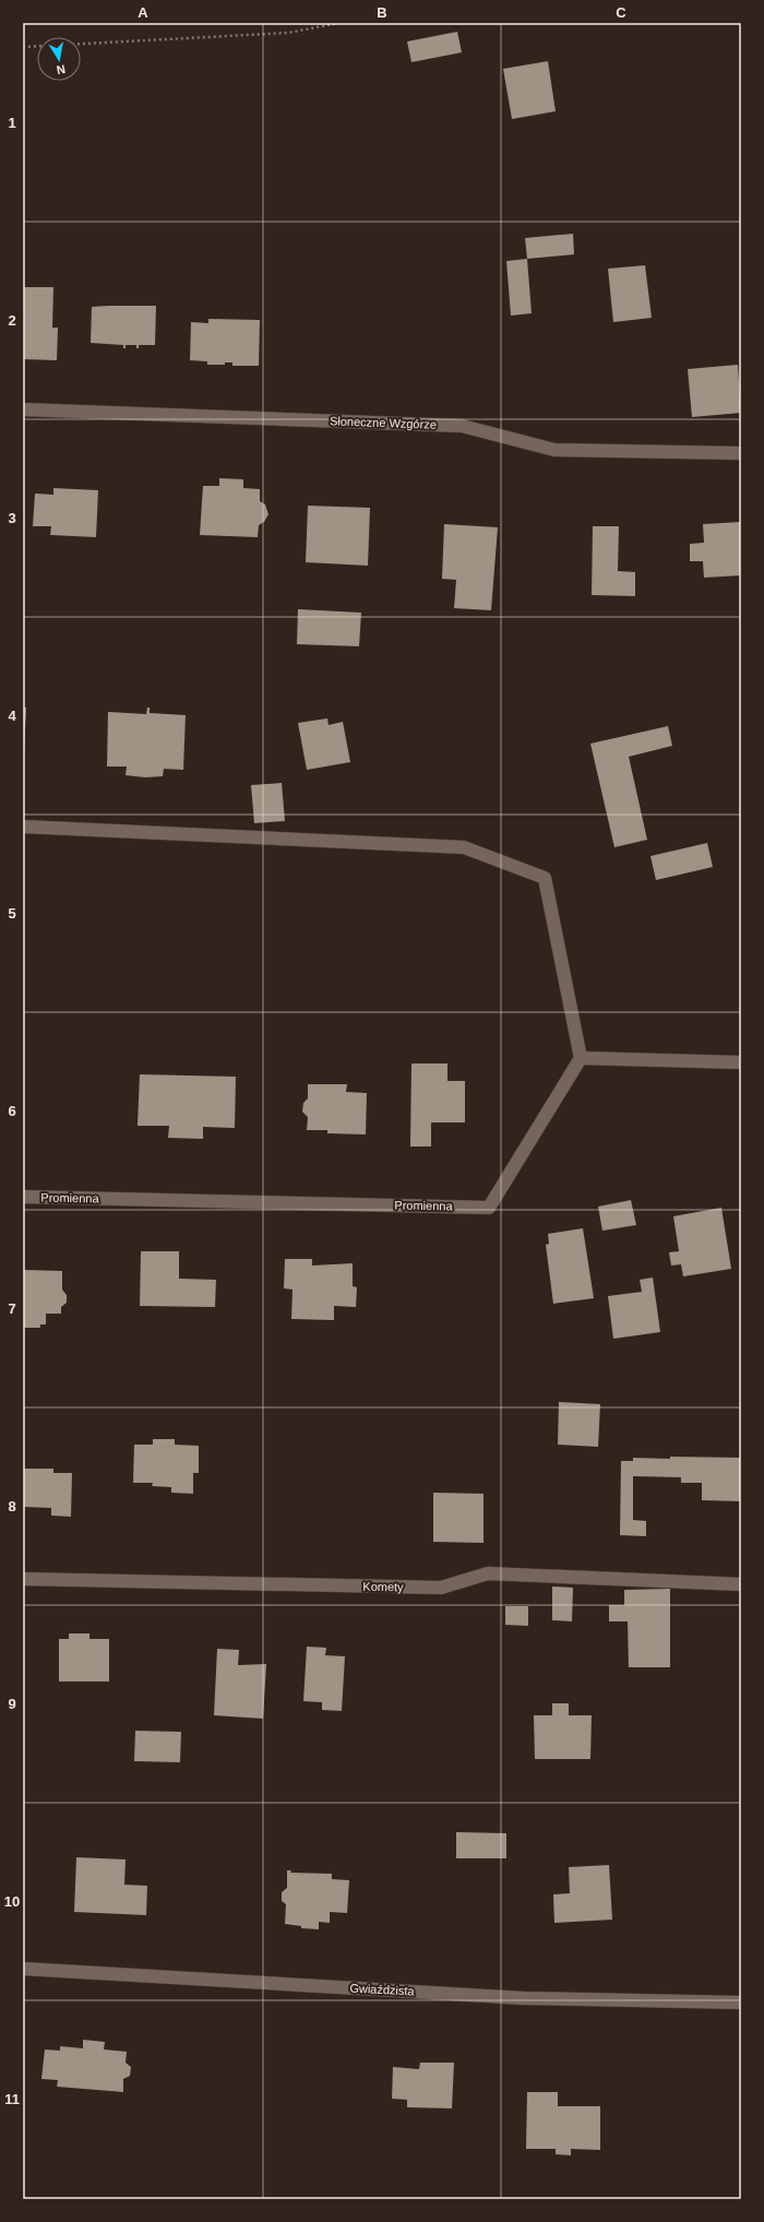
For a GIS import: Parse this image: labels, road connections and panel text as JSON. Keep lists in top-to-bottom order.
{
  "streets": {
    "street": [
      "Słoneczne Wzgórze",
      "Promienna",
      "Komety",
      "Gwiaździsta"
    ]
  },
  "north": "bottom",
  "grid": {
    "columns": ["A", "B", "C"],
    "rows": [
      "1",
      "2",
      "3",
      "4",
      "5",
      "6",
      "7",
      "8",
      "9",
      "10",
      "11"
    ]
  }
}
